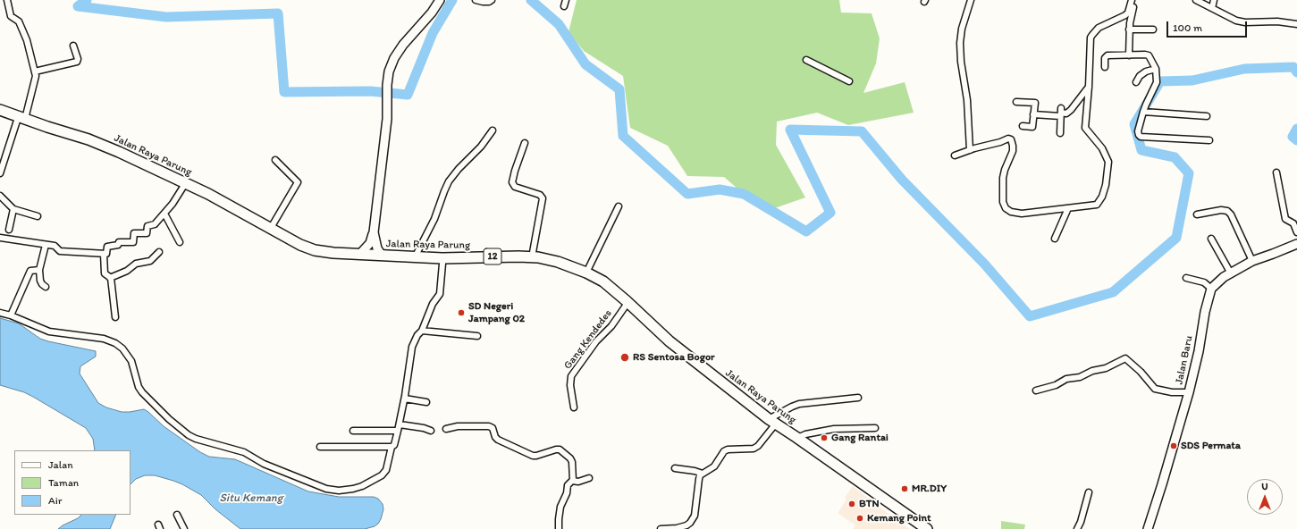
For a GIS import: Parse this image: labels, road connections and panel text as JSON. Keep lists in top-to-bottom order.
{
  "streets": {
    "highway": ["Jalan Raya Parung", "12"],
    "main road": ["Jalan Baru"],
    "street": ["Gang Kendedes"]
  },
  "crossings": [
    ["Jalan Raya Parung", "Gang Kendedes"]
  ],
  "water": ["Situ Kemang"],
  "places": [
    "SD Negeri Jampang 02",
    "RS Sentosa Bogor",
    "Gang Rantai",
    "SDS Permata",
    "MR.DIY",
    "BTN",
    "Kemang Point"
  ],
  "legend": ["Jalan", "Taman", "Air"],
  "scale_bar": "100 m",
  "north": "top"
}
